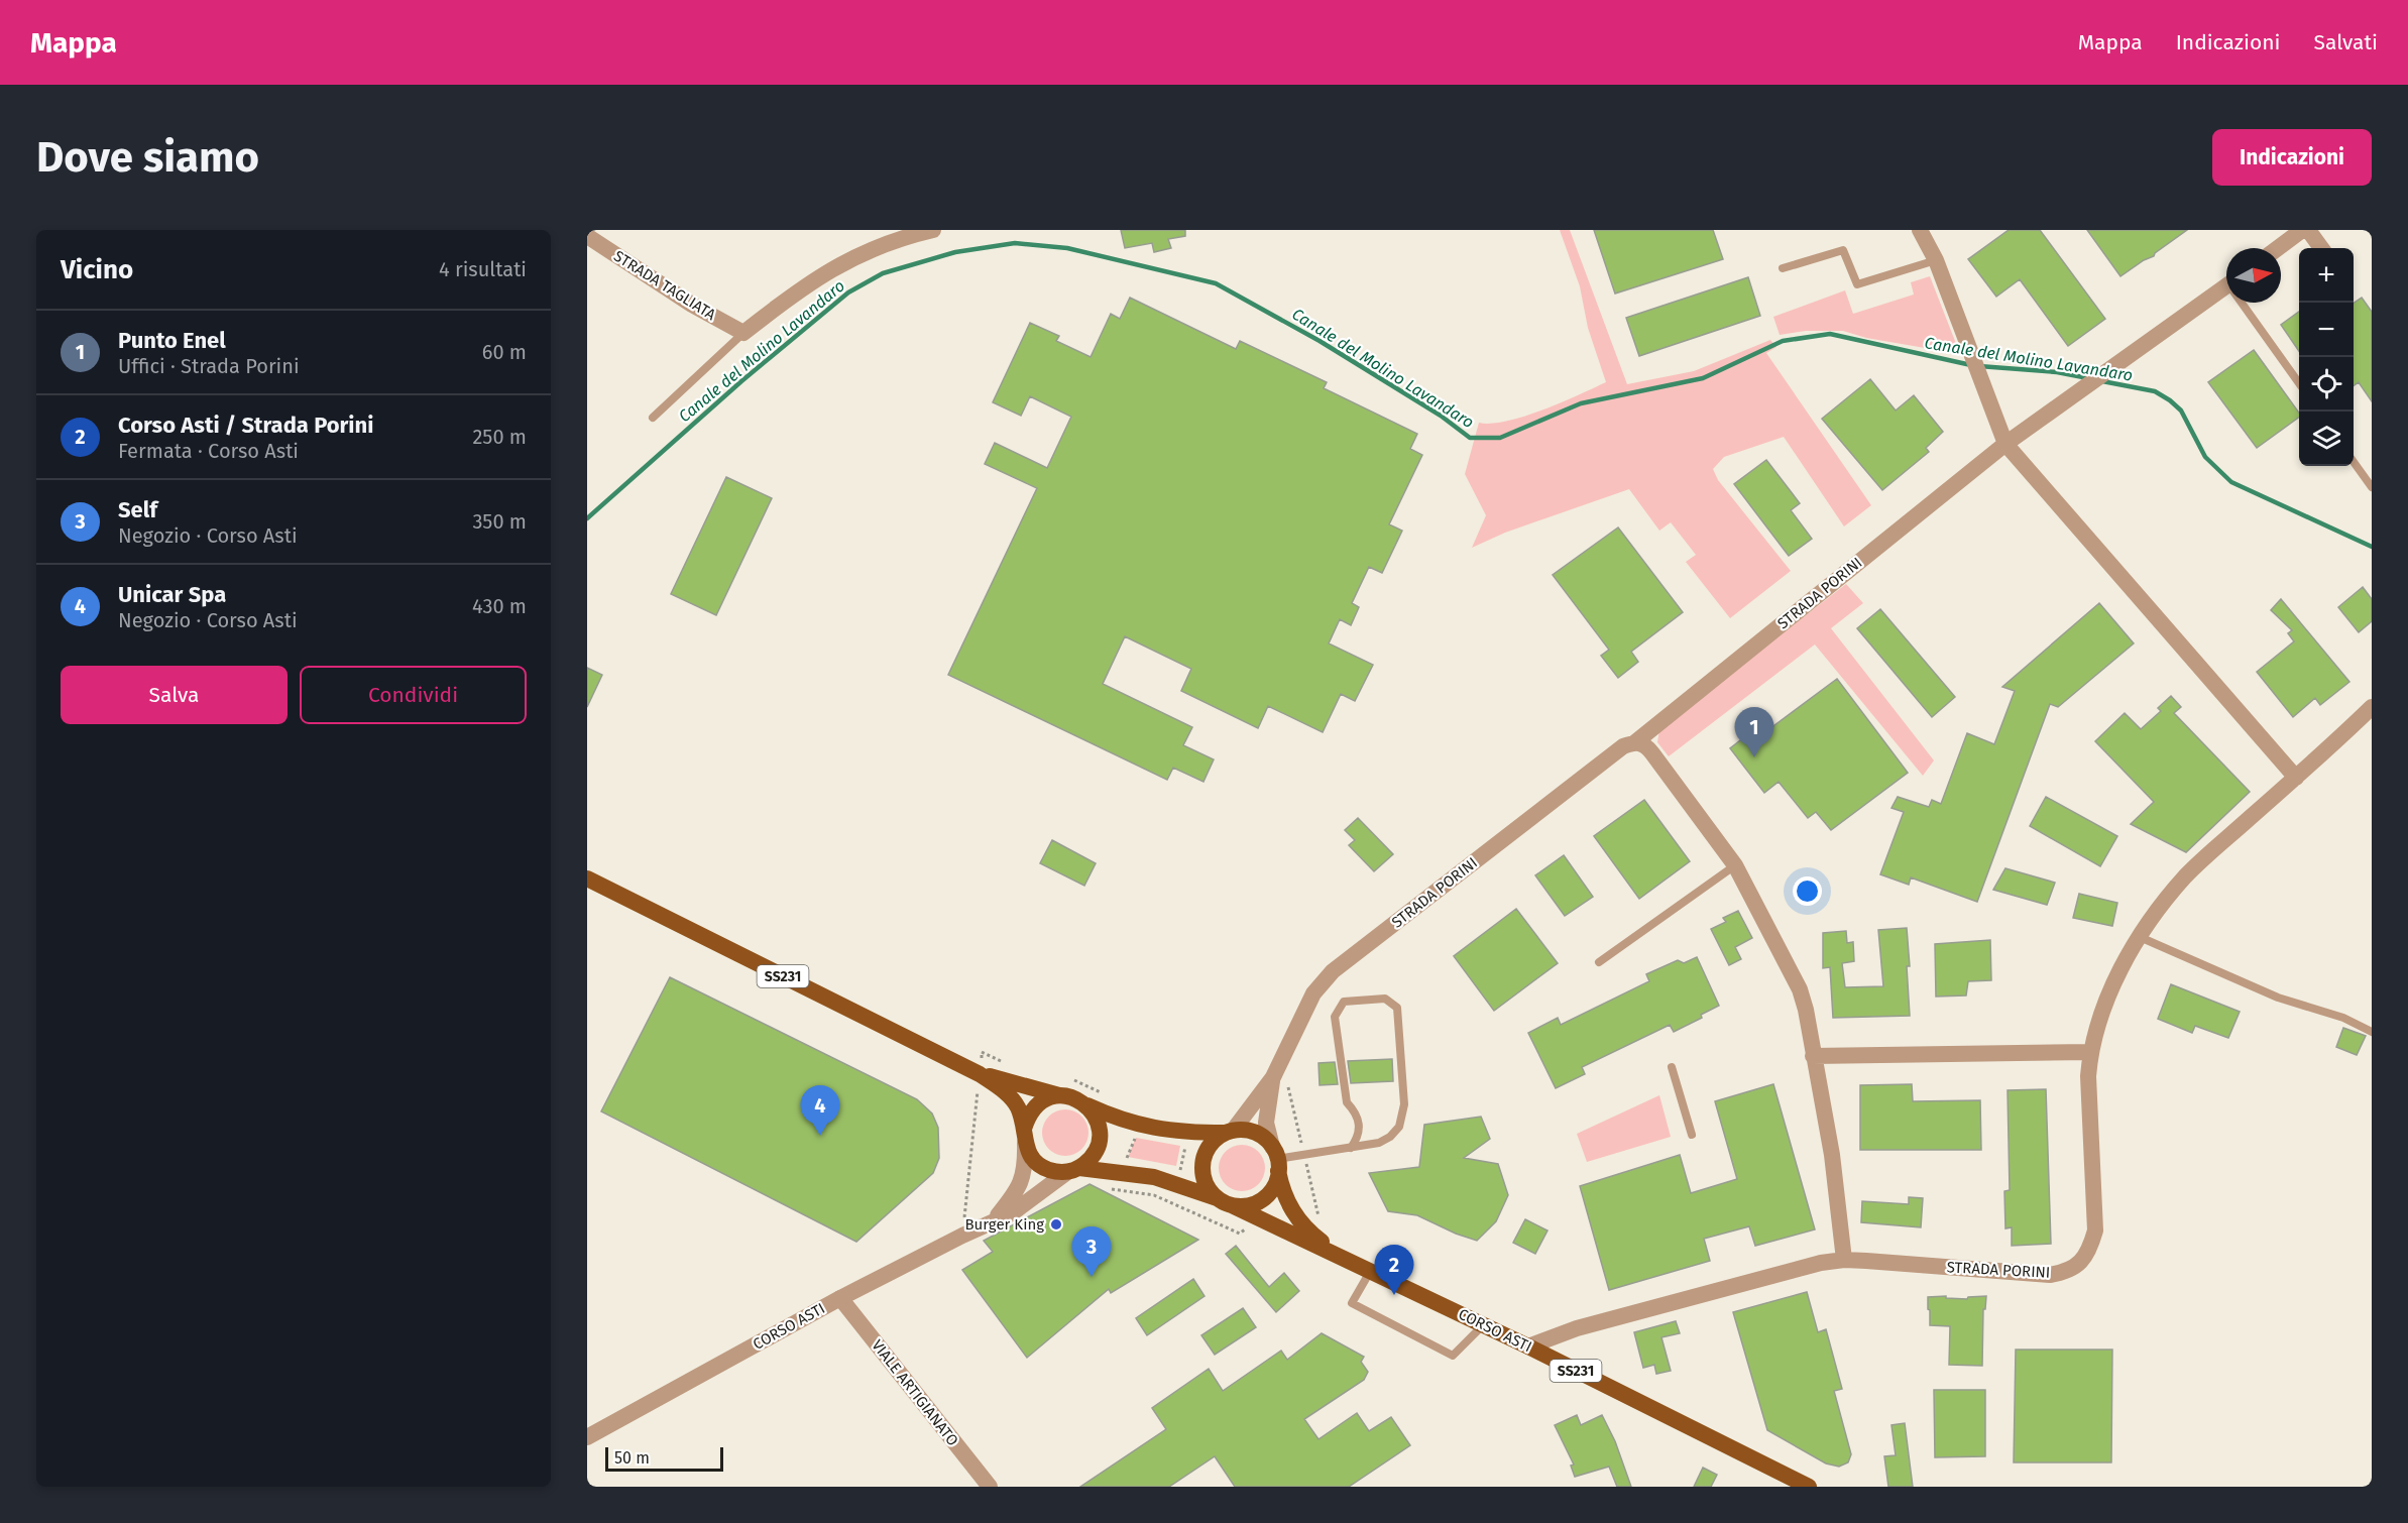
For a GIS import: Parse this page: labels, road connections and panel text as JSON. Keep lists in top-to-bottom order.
{
  "streets": {
    "main road": ["SS231", "CORSO ASTI"],
    "street": ["STRADA TAGLIATA", "STRADA PORINI", "VIALE ARTIGIANATO"]
  },
  "crossings": [
    ["STRADA PORINI", "SS231"],
    ["STRADA PORINI", "CORSO ASTI"],
    ["SS231", "CORSO ASTI"],
    ["CORSO ASTI", "VIALE ARTIGIANATO"]
  ],
  "water": ["Canale del Molino Lavandaro"],
  "places": ["Burger King"],
  "scale_bar": "50 m",
  "north": "right",
  "page": {
    "header": "Mappa",
    "nav": ["Mappa", "Indicazioni", "Salvati"],
    "buttons": [
      "Indicazioni",
      ["Salva", "Condividi"]
    ],
    "title": "Dove siamo",
    "heading": ["Vicino", "4 risultati"],
    "map_buttons": ["+", "−"],
    "list": [
      {
        "mark": "1",
        "name": "Punto Enel",
        "note": "Uffici · Strada Porini",
        "value": "60 m"
      },
      {
        "mark": "2",
        "name": "Corso Asti / Strada Porini",
        "note": "Fermata · Corso Asti",
        "value": "250 m"
      },
      {
        "mark": "3",
        "name": "Self",
        "note": "Negozio · Corso Asti",
        "value": "350 m"
      },
      {
        "mark": "4",
        "name": "Unicar Spa",
        "note": "Negozio · Corso Asti",
        "value": "430 m"
      }
    ],
    "pins": [
      "1",
      "4",
      "3",
      "2"
    ],
    "scale": "50 m"
  }
}
